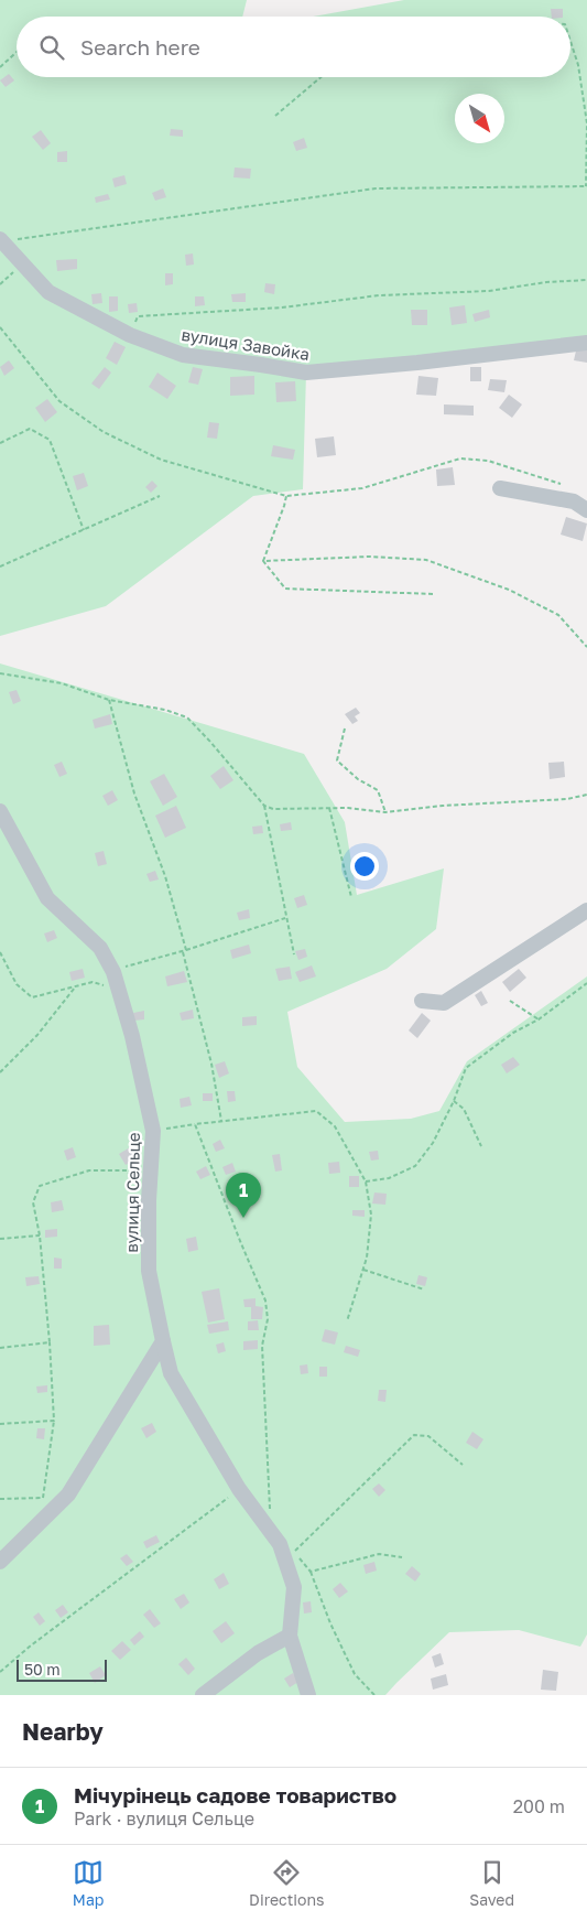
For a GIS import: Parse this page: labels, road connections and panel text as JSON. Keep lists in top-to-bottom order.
{
  "streets": {
    "street": ["вулиця Завойка", "вулиця Сельце"]
  },
  "scale_bar": "50 m",
  "north": "bottom right",
  "page": {
    "search": "Search here",
    "pins": "1",
    "scale": "50 m",
    "heading": "Nearby",
    "list": [
      {
        "mark": "1",
        "name": "Мічурінець садове товариство",
        "note": "Park · вулиця Сельце",
        "value": "200 m"
      }
    ],
    "nav": ["Map", "Directions", "Saved"]
  }
}
